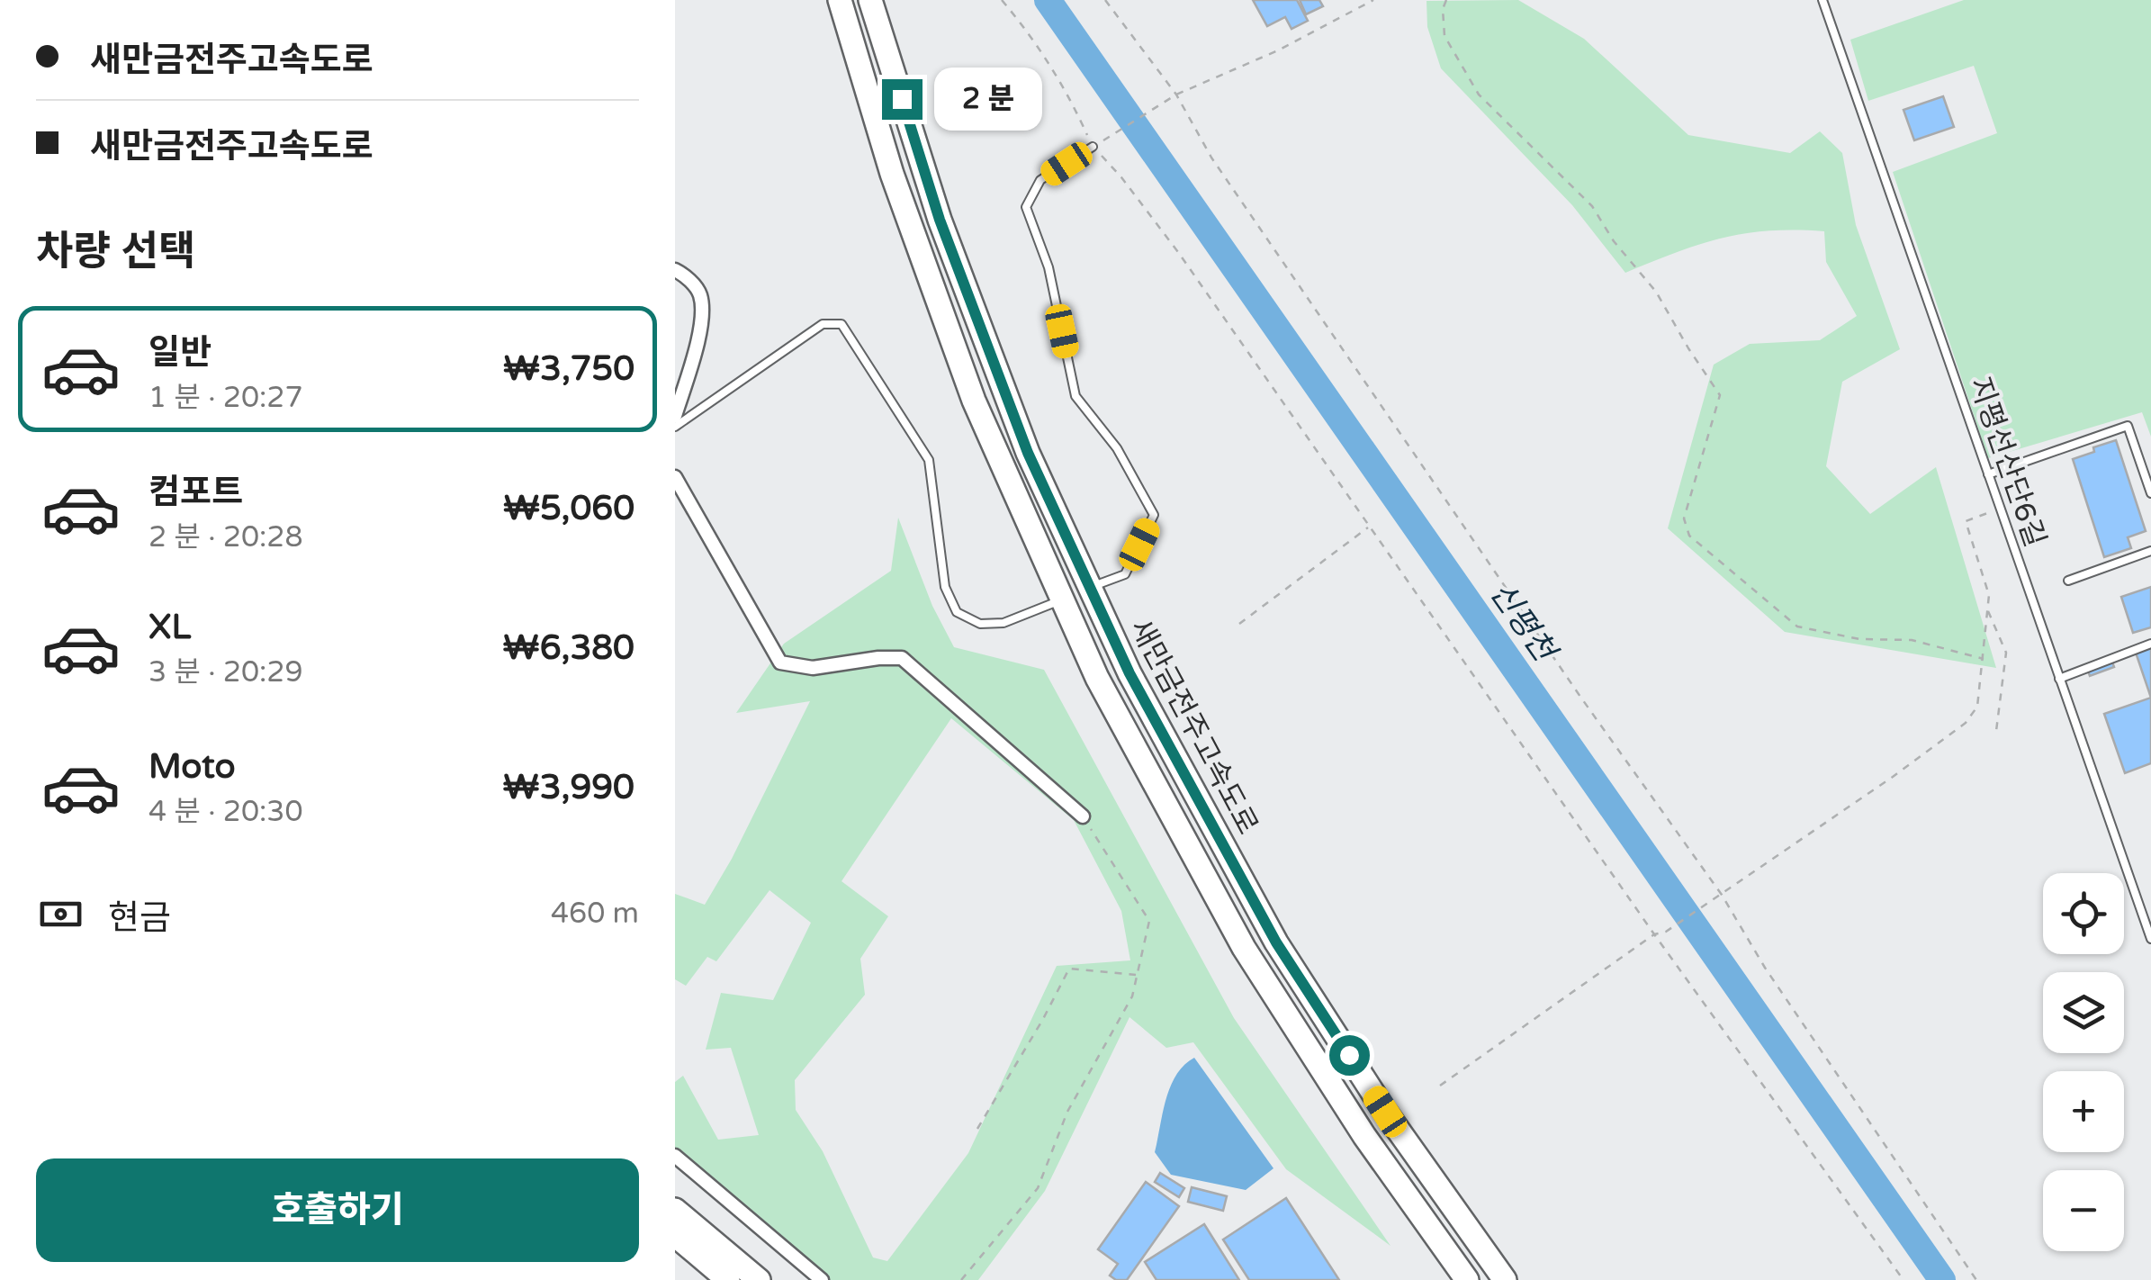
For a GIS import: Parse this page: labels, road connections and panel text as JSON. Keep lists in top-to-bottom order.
{
  "streets": {
    "highway": ["새만금전주고속도로"],
    "lane": ["지평선산단6길"]
  },
  "water": ["신평천"],
  "page": {
    "banner": ["새만금전주고속도로", "새만금전주고속도로"],
    "bubble": "2 분",
    "heading": "차량 선택",
    "list": [
      {
        "name": "일반",
        "note": "1 분 · 20:27",
        "value": "₩3,750"
      },
      {
        "name": "컴포트",
        "note": "2 분 · 20:28",
        "value": "₩5,060"
      },
      {
        "name": "XL",
        "note": "3 분 · 20:29",
        "value": "₩6,380"
      },
      {
        "name": "Moto",
        "note": "4 분 · 20:30",
        "value": "₩3,990"
      }
    ],
    "pay": ["현금", "460 m"],
    "map_buttons": ["+", "−"],
    "buttons": "호출하기"
  }
}
